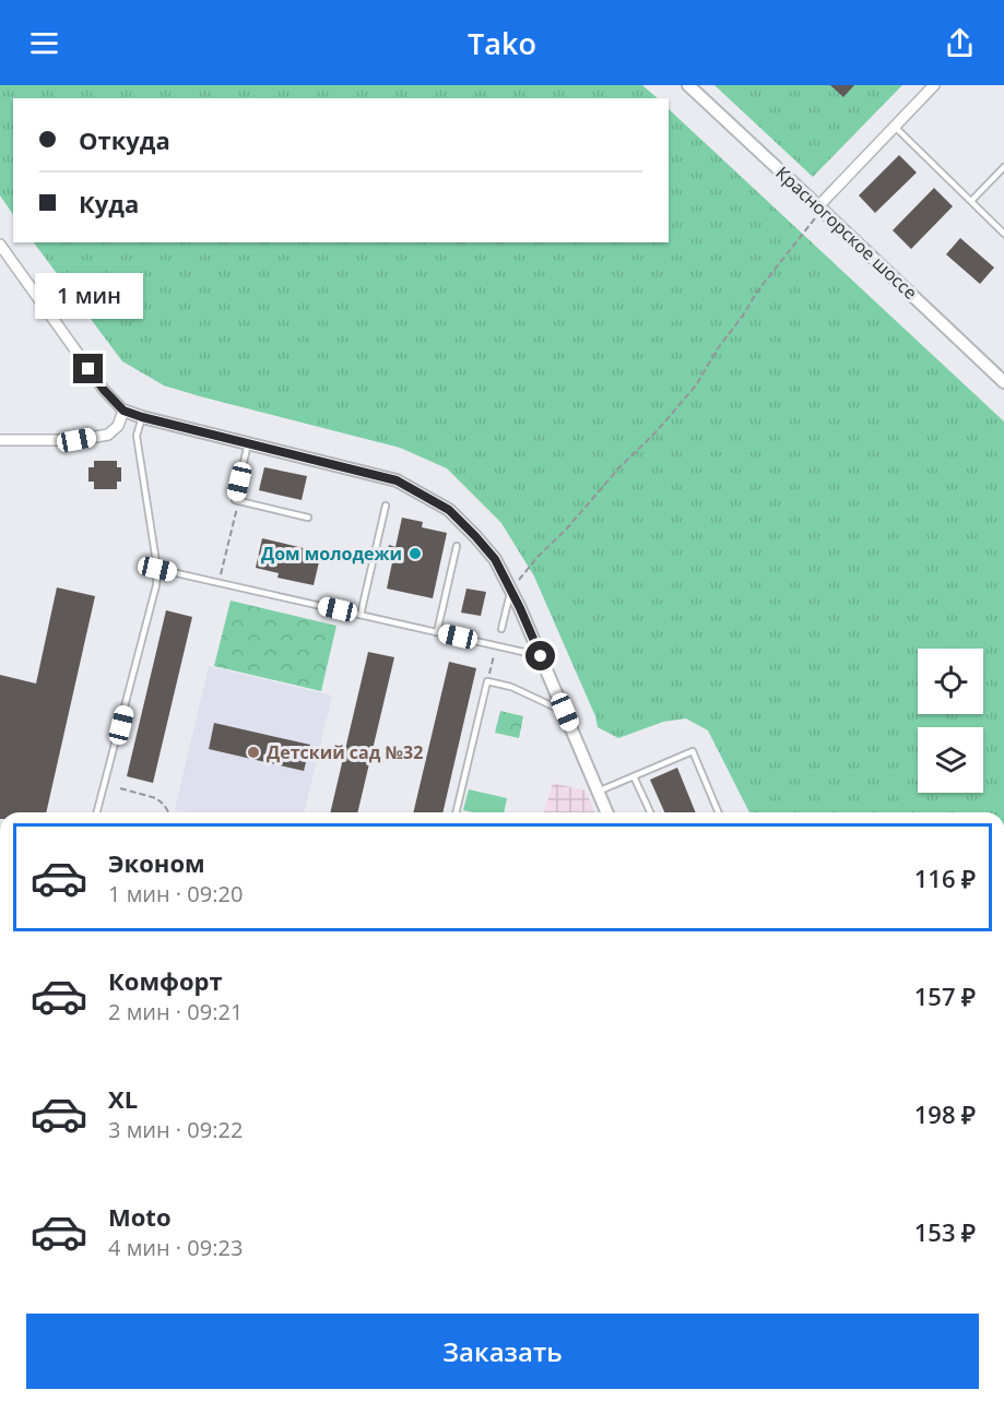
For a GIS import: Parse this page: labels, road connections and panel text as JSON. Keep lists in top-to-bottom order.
{
  "streets": {
    "street": ["Красногорское шоссе"]
  },
  "places": ["Дом молодежи", "Детский сад №32"],
  "page": {
    "header": "Tako",
    "banner": ["Откуда", "Куда"],
    "bubble": "1 мин",
    "list": [
      {
        "name": "Эконом",
        "note": "1 мин · 09:20",
        "value": "116 ₽"
      },
      {
        "name": "Комфорт",
        "note": "2 мин · 09:21",
        "value": "157 ₽"
      },
      {
        "name": "XL",
        "note": "3 мин · 09:22",
        "value": "198 ₽"
      },
      {
        "name": "Moto",
        "note": "4 мин · 09:23",
        "value": "153 ₽"
      }
    ],
    "buttons": "Заказать"
  }
}
